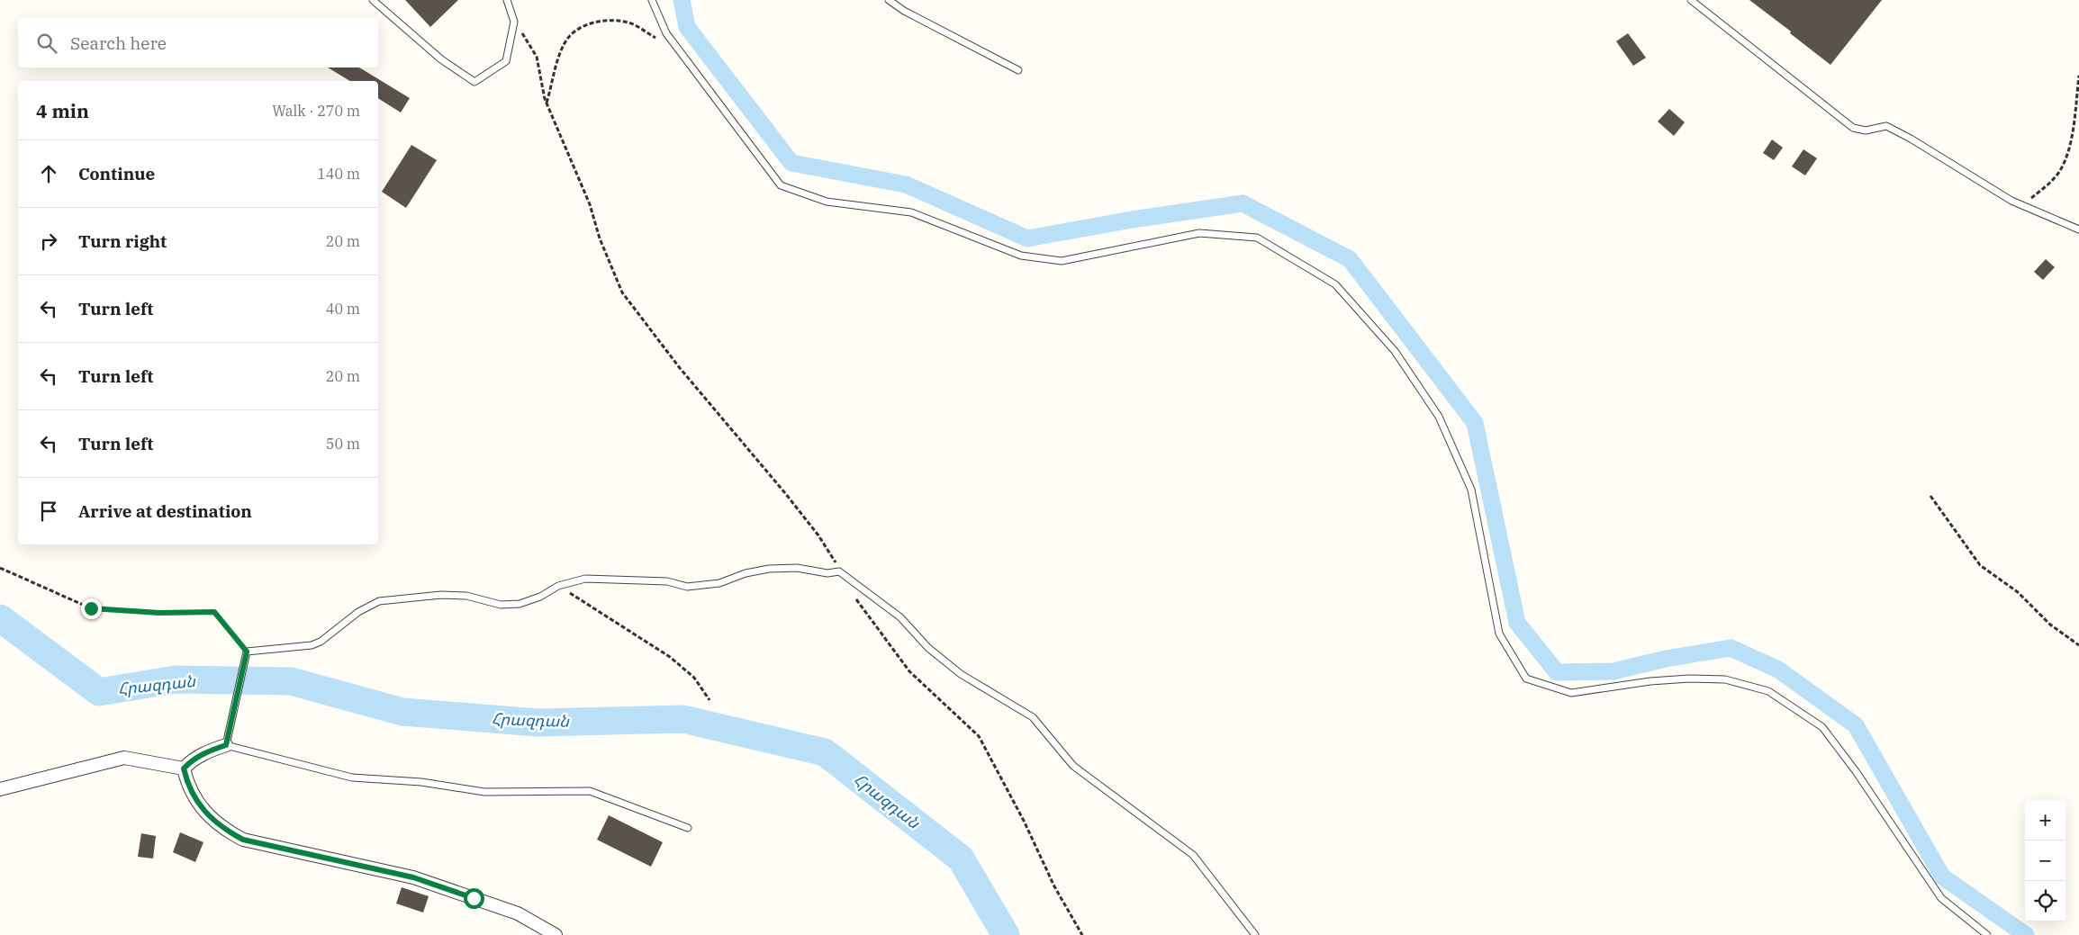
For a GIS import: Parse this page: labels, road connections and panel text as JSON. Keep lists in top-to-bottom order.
{
  "water": ["Հրազդան"],
  "page": {
    "search": "Search here",
    "heading": ["4 min", "Walk · 270 m"],
    "list": [
      ["Continue", "140 m"],
      ["Turn right", "20 m"],
      ["Turn left", "40 m"],
      ["Turn left", "20 m"],
      ["Turn left", "50 m"],
      "Arrive at destination"
    ],
    "map_buttons": ["+", "−"]
  }
}
